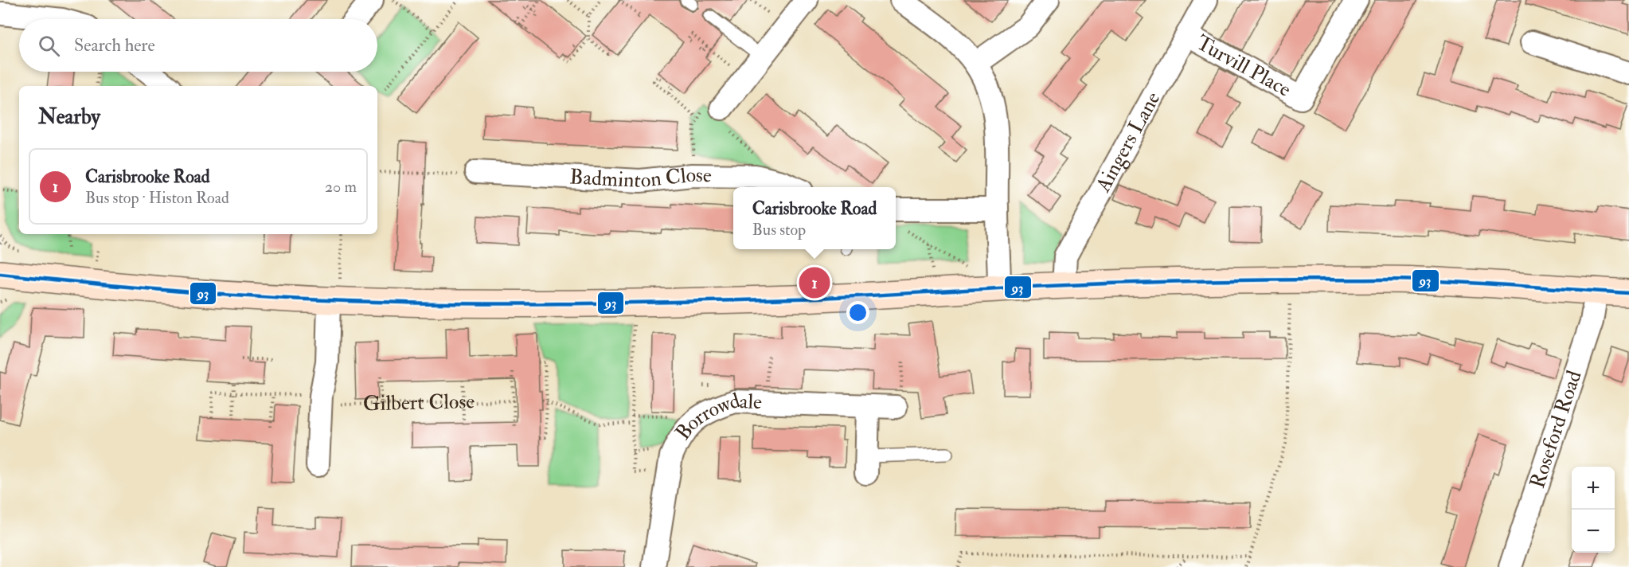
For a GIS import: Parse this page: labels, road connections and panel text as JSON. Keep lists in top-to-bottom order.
{
  "streets": {
    "street": [
      "Turvill Place",
      "Aingers Lane",
      "Badminton Close",
      "Borrowdale",
      "Roseford Road"
    ],
    "path": ["Gilbert Close"]
  },
  "crossings": [
    ["Turvill Place", "Aingers Lane"]
  ],
  "lines": ["transit line 93"],
  "page": {
    "search": "Search here",
    "heading": "Nearby",
    "list": [
      {
        "mark": "1",
        "name": "Carisbrooke Road",
        "note": "Bus stop · Histon Road",
        "value": "20 m"
      }
    ],
    "popup": ["Carisbrooke Road", "Bus stop"],
    "pins": "1",
    "map_buttons": ["+", "−"]
  }
}
